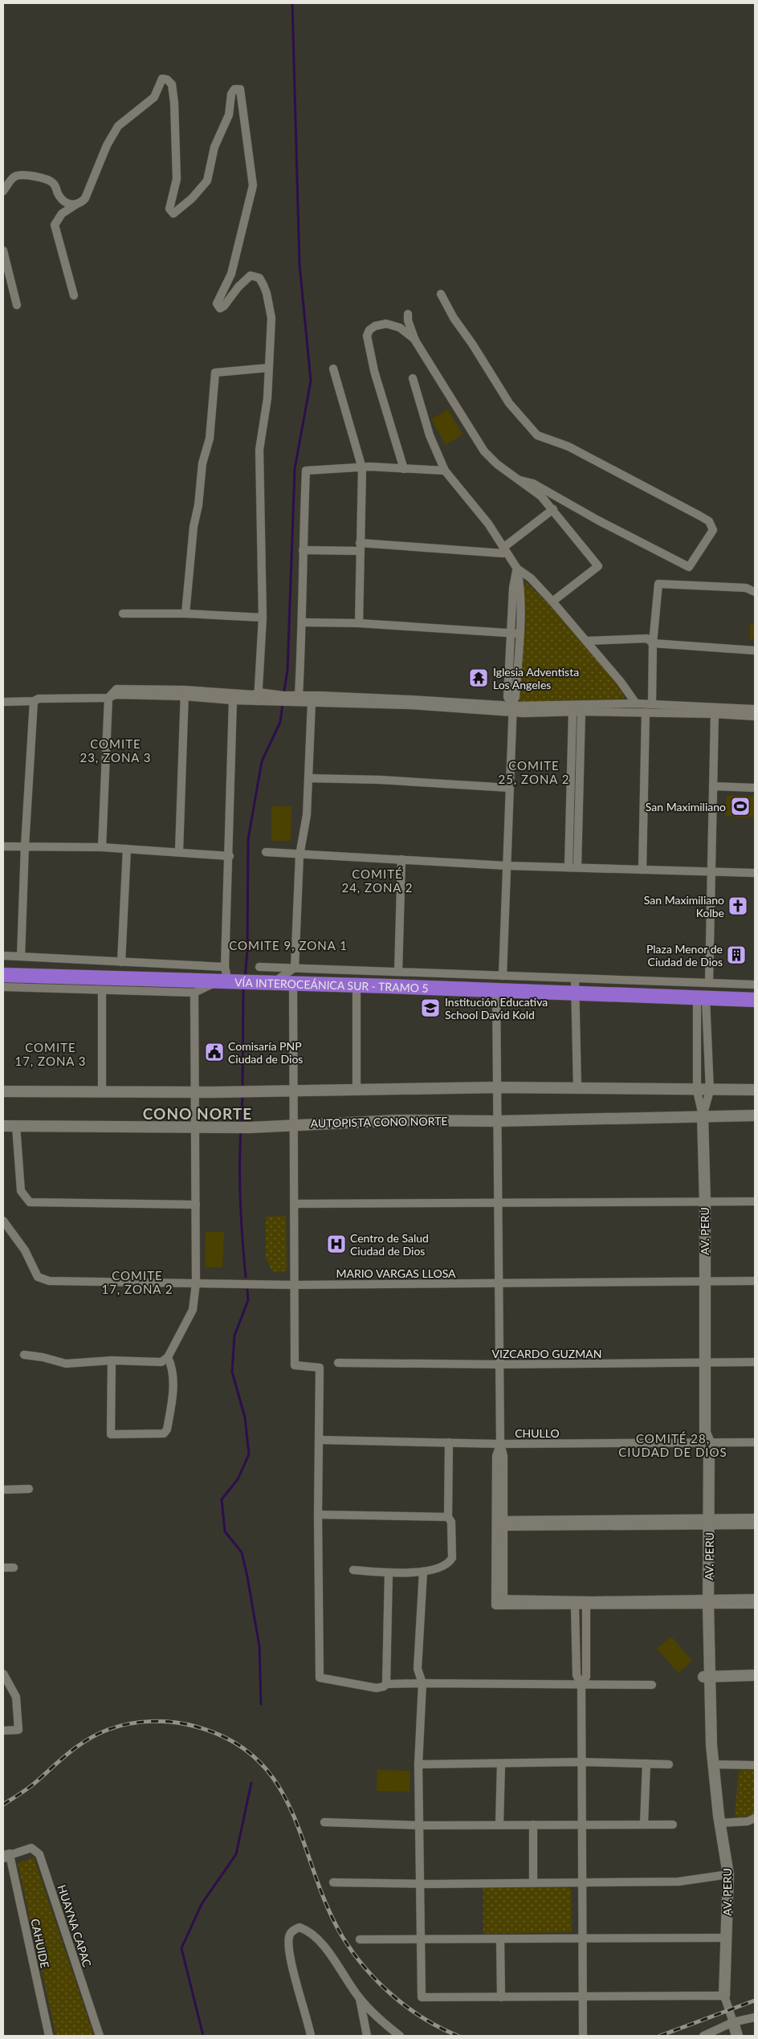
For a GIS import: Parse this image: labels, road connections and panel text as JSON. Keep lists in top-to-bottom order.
{
  "streets": {
    "highway": ["VÍA INTEROCEÁNICA SUR - TRAMO 5"],
    "main road": ["AUTOPISTA CONO NORTE", "AV. PERU"],
    "street": [
      "MARIO VARGAS LLOSA",
      "VIZCARDO GUZMAN",
      "CHULLO",
      "HUAYNA CAPAC",
      "CAHUIDE"
    ]
  },
  "crossings": [
    ["AUTOPISTA CONO NORTE", "AV. PERU"],
    ["AV. PERU", "MARIO VARGAS LLOSA"],
    ["AV. PERU", "VIZCARDO GUZMAN"],
    ["AV. PERU", "CHULLO"],
    ["HUAYNA CAPAC", "CAHUIDE"]
  ],
  "districts": [
    "COMITE 23, ZONA 3",
    "COMITE 25, ZONA 2",
    "COMITÉ 24, ZONA 2",
    "COMITE 9, ZONA 1",
    "COMITE 17, ZONA 3",
    "CONO NORTE",
    "COMITE 17, ZONA 2",
    "COMITÉ 28, CIUDAD DE DIOS"
  ],
  "places": {
    "temple": ["Iglesia Adventista Los Angeles"],
    "sports": ["San Maximiliano"],
    "church": ["San Maximiliano Kolbe"],
    "building": ["Plaza Menor de Ciudad de Dios"],
    "school or university": ["Institución Educativa School David Kold"],
    "public building": ["Comisaría PNP Ciudad de Dios"],
    "hospital": ["Centro de Salud Ciudad de Dios"]
  }
}
